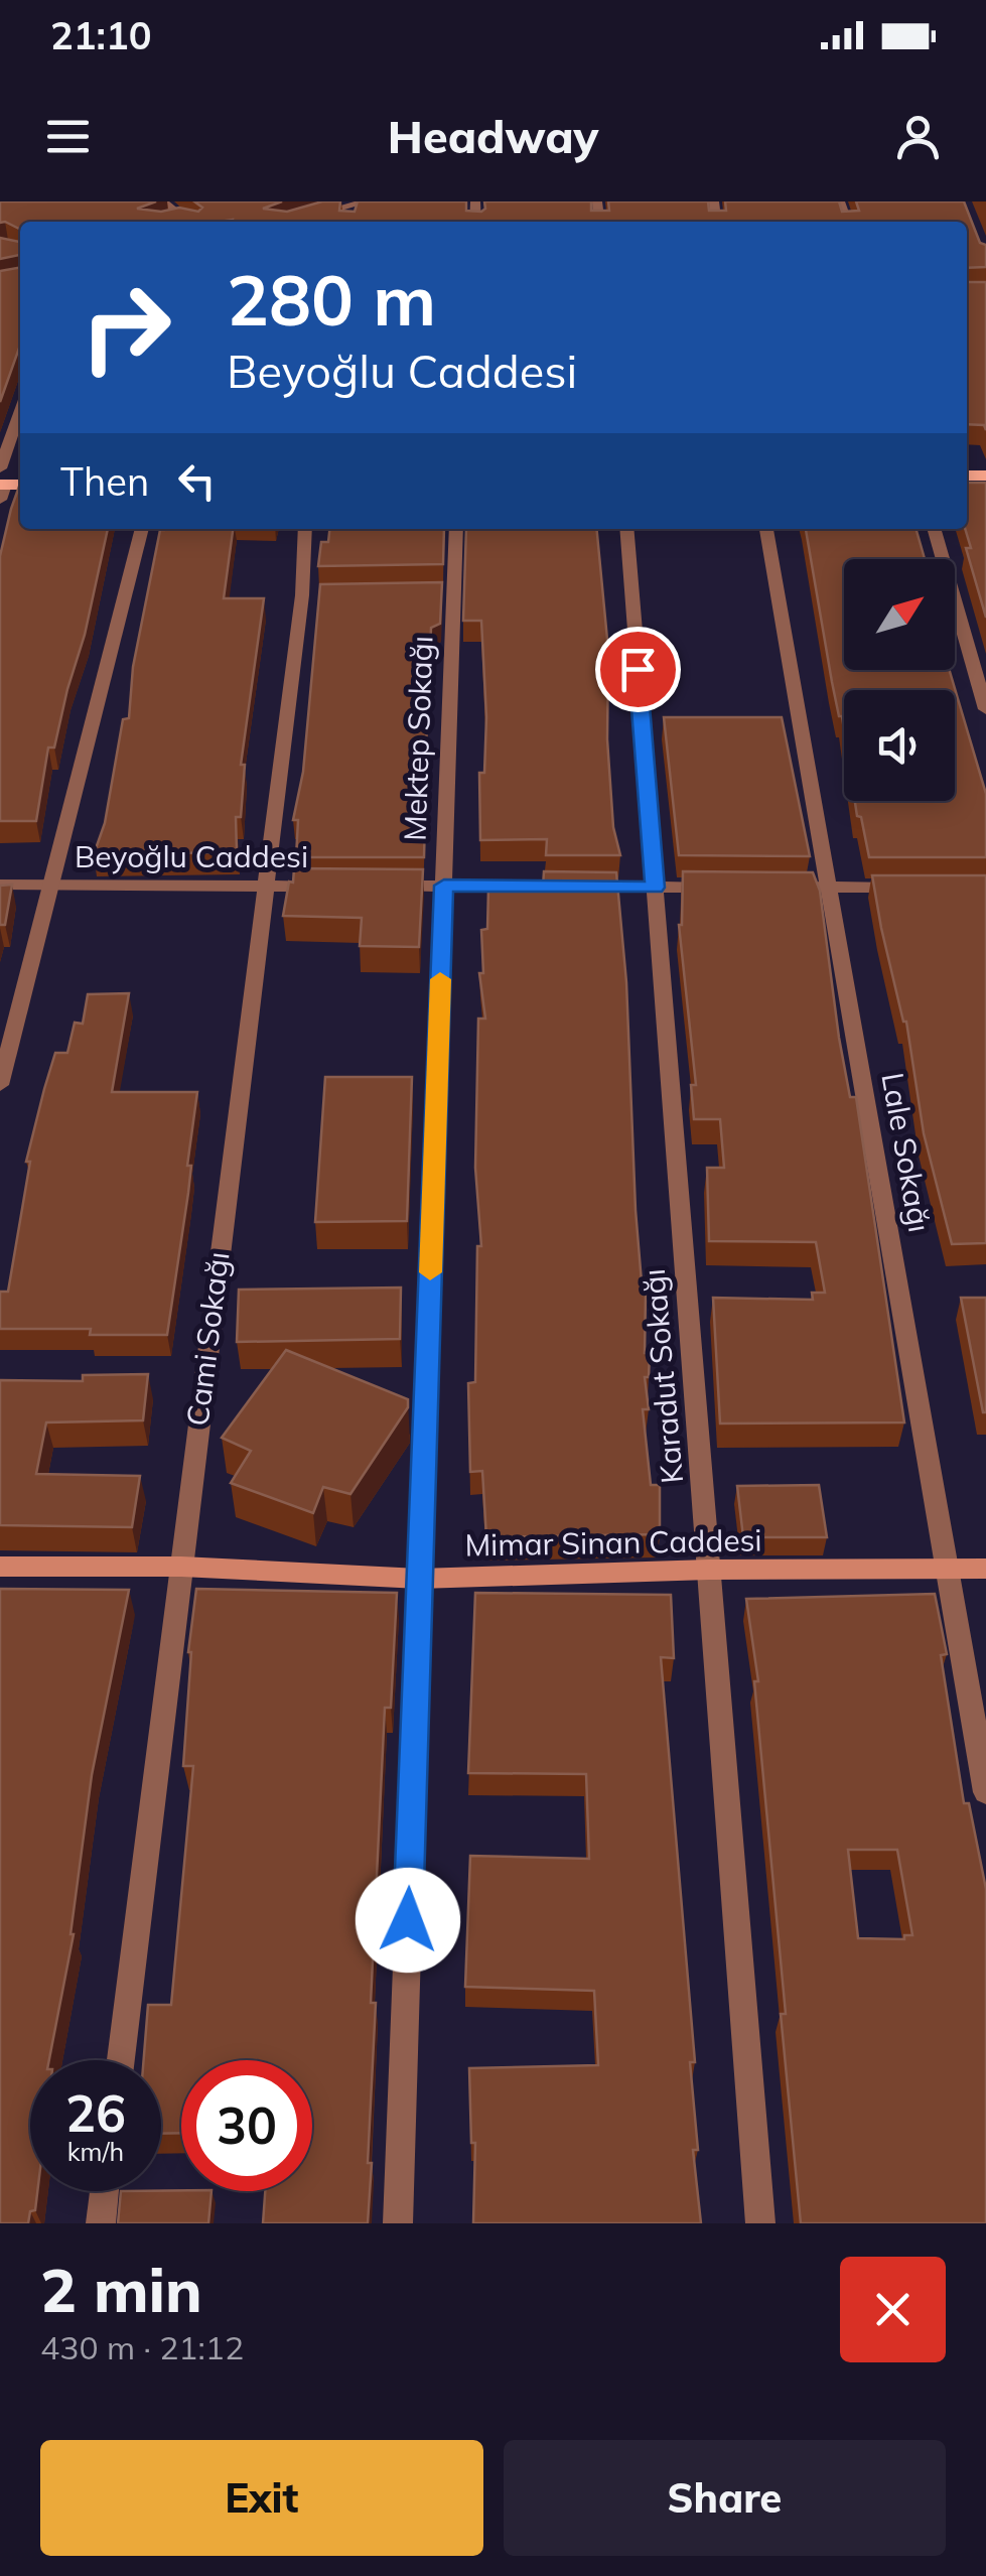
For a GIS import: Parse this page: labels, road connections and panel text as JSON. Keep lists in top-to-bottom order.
{
  "streets": {
    "main road": ["Mimar Sinan Caddesi"],
    "street": [
      "Mektep Sokağı",
      "Beyoğlu Caddesi",
      "Lale Sokağı",
      "Cami Sokağı",
      "Karadut Sokağı"
    ]
  },
  "crossings": [
    ["Mektep Sokağı", "Mimar Sinan Caddesi"],
    ["Beyoğlu Caddesi", "Cami Sokağı"],
    ["Lale Sokağı", "Mimar Sinan Caddesi"],
    ["Cami Sokağı", "Mimar Sinan Caddesi"],
    ["Karadut Sokağı", "Mimar Sinan Caddesi"]
  ],
  "north": "top right",
  "page": {
    "status": "21:10",
    "header": "Headway",
    "turn": ["280 m", "Beyoğlu Caddesi"],
    "then": "Then",
    "speed": "26 km/h",
    "limit": "30",
    "heading": ["2 min", "430 m · 21:12"],
    "buttons": ["Exit", "Share"]
  }
}
